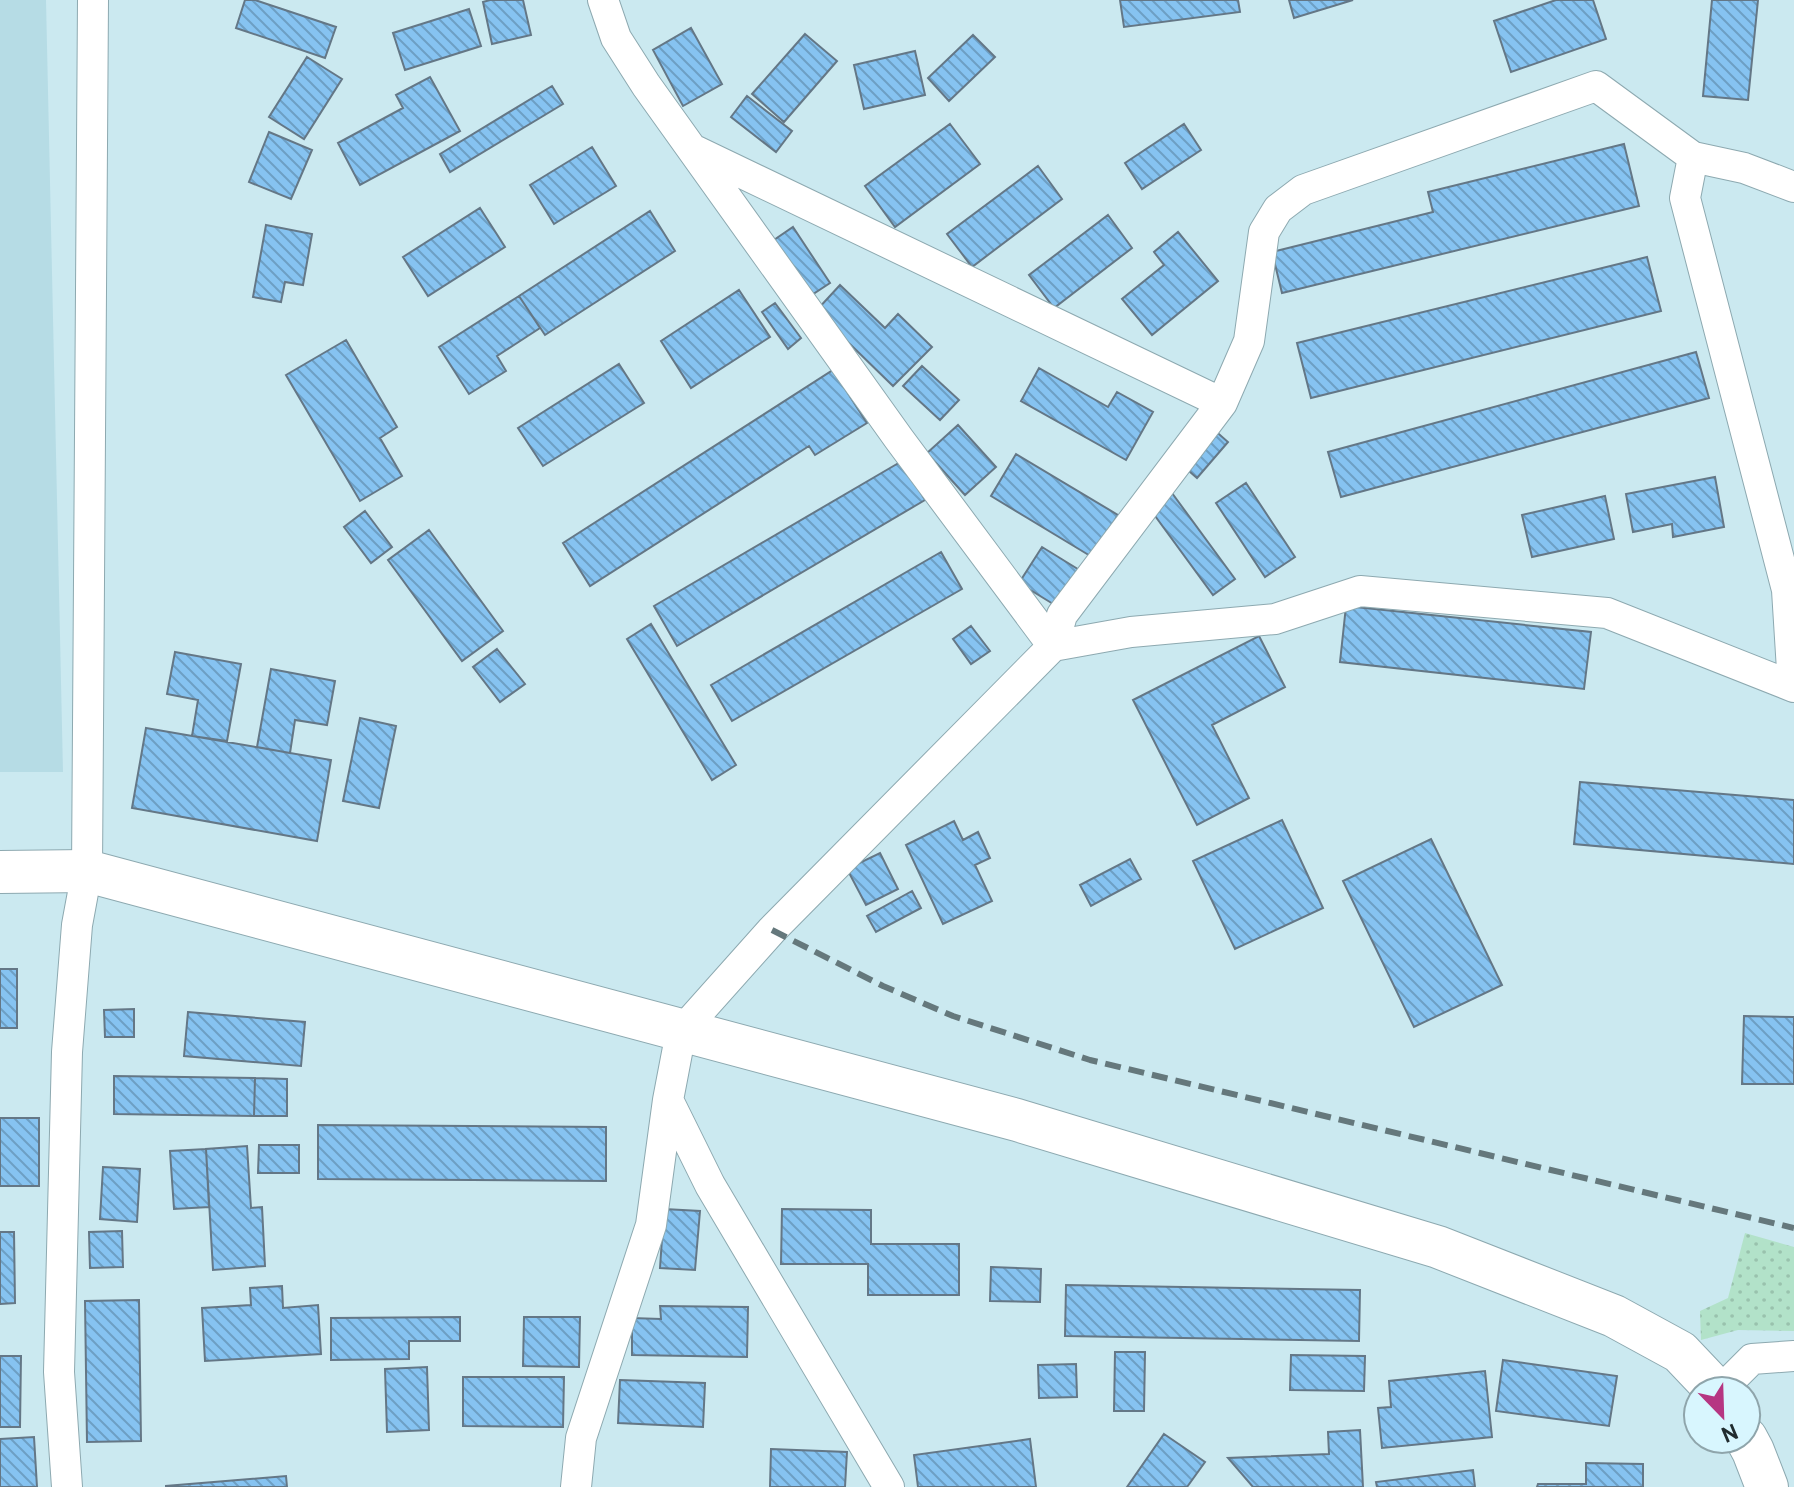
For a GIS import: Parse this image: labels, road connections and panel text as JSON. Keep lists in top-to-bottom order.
{
  "north": "bottom right"
}
